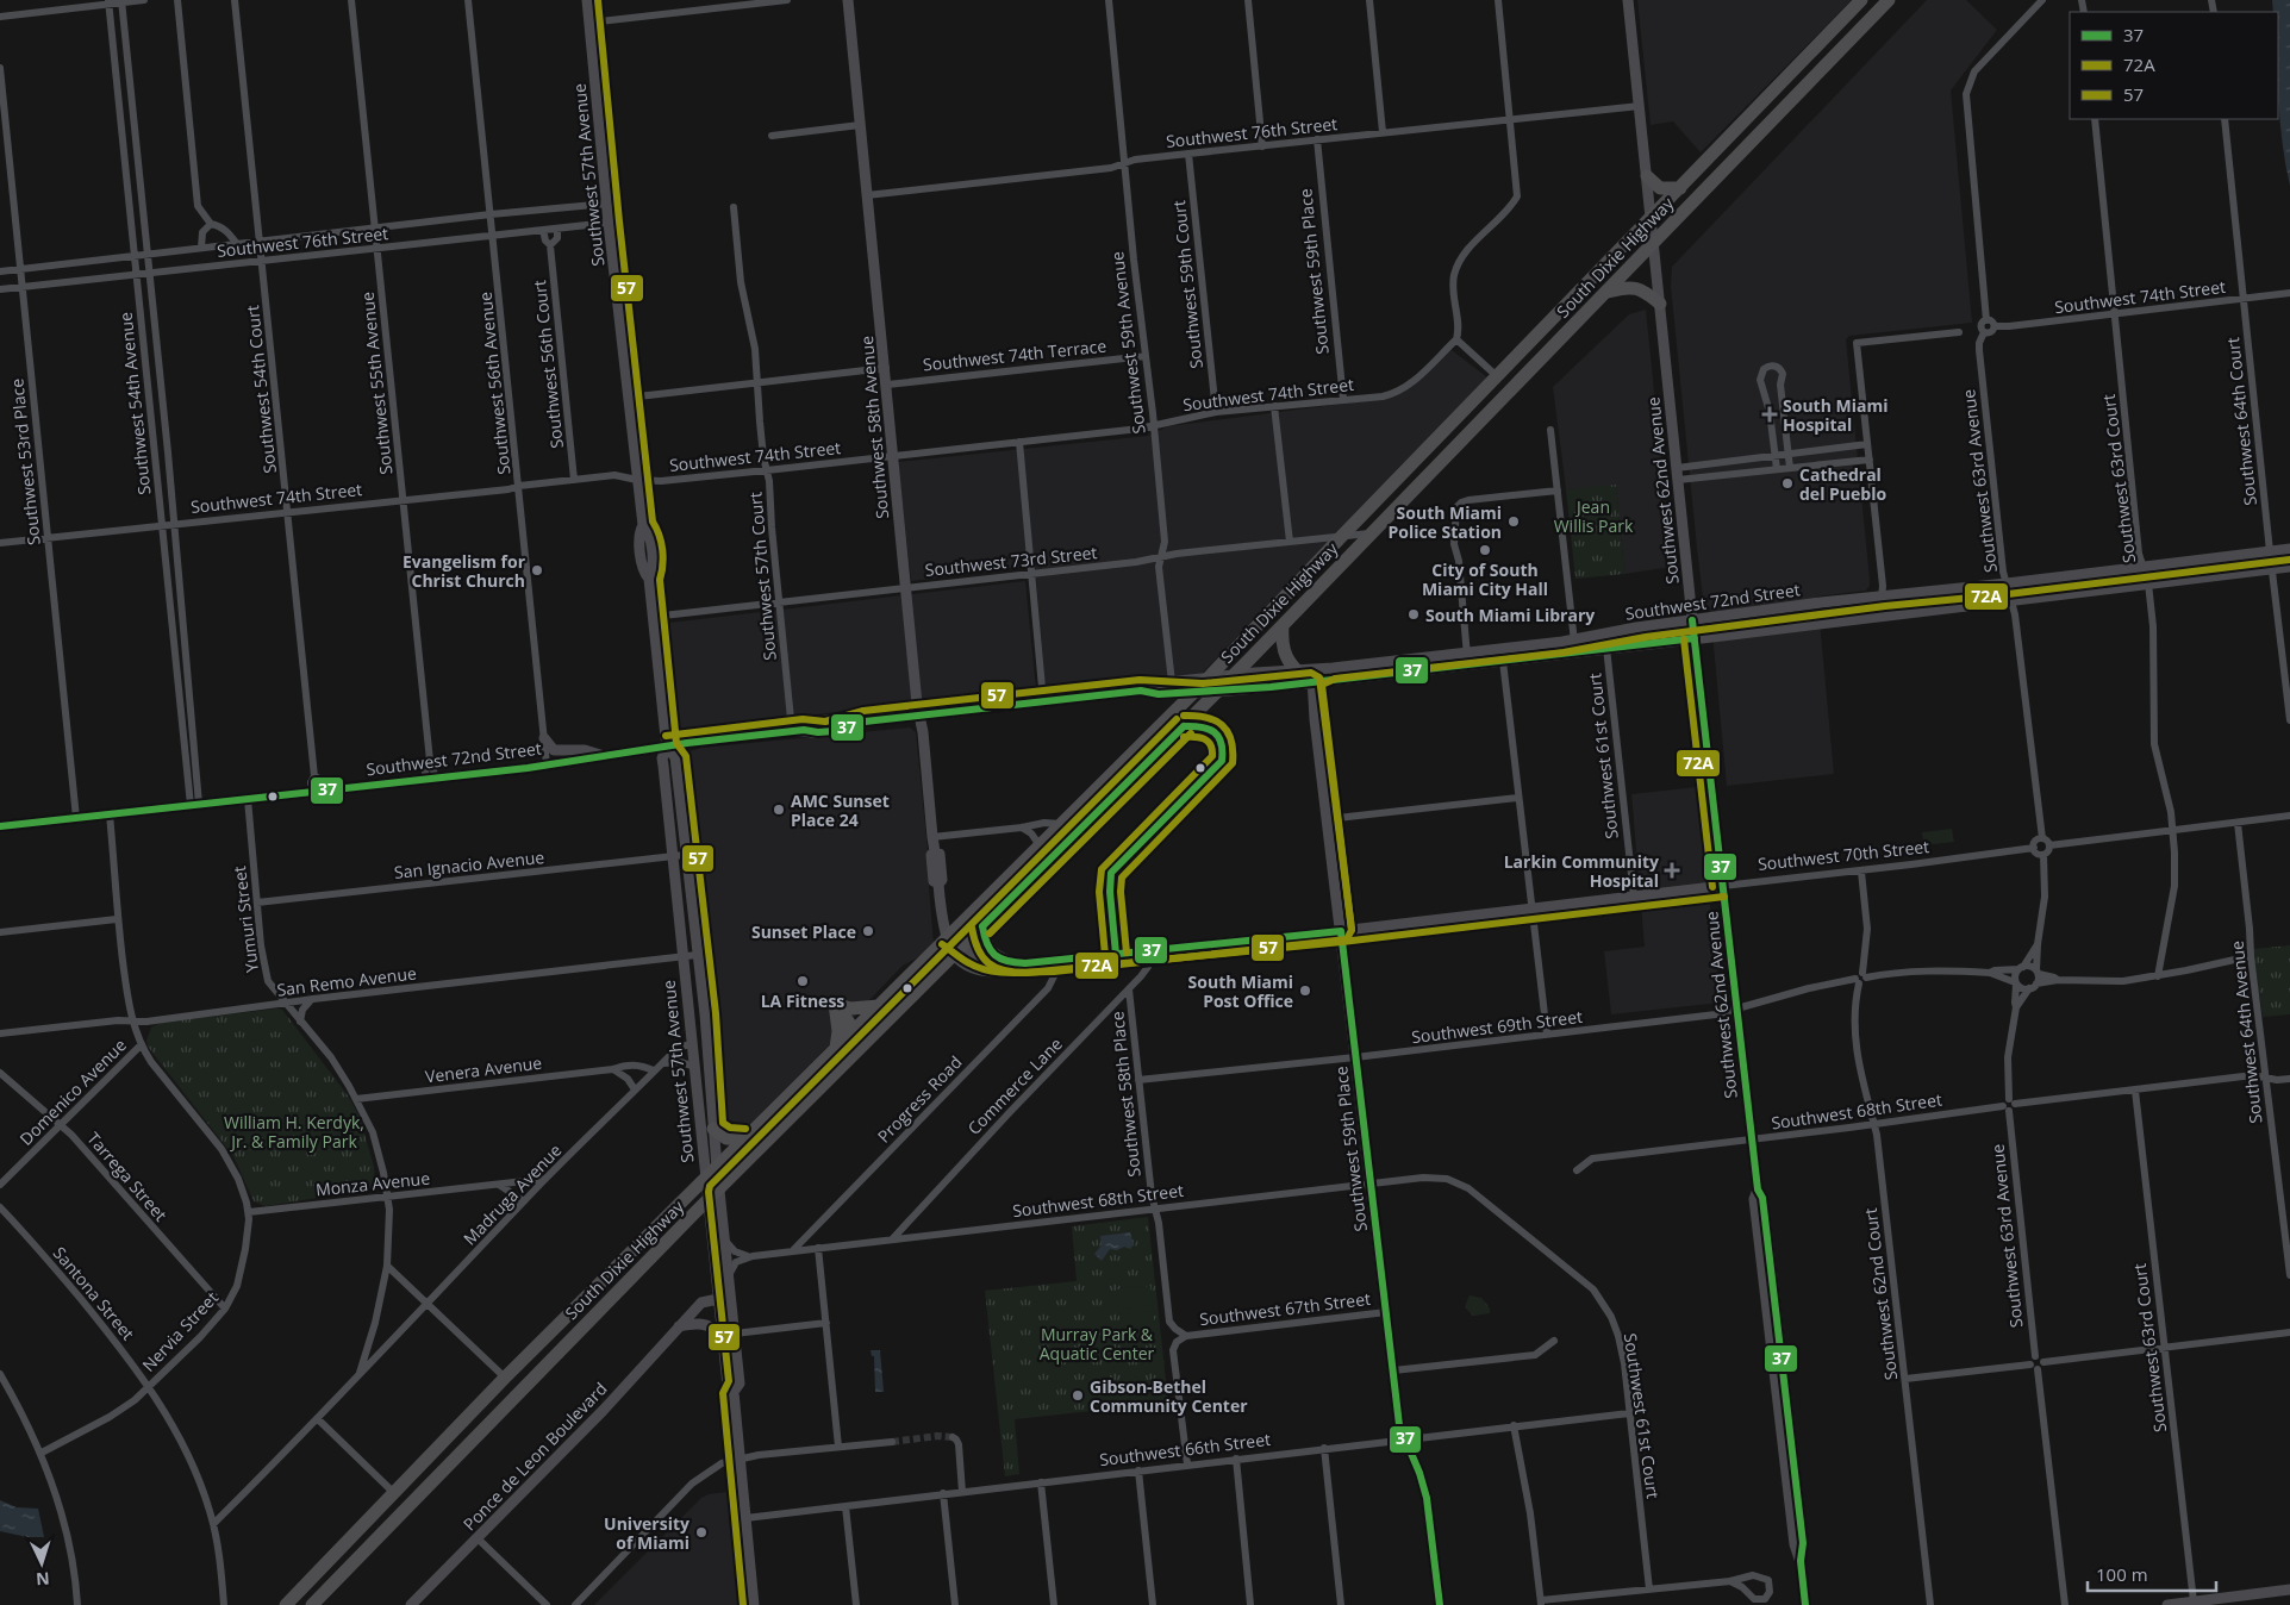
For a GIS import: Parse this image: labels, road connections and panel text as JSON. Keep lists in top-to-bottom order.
{
  "streets": {
    "highway": ["South Dixie Highway"],
    "main road": [
      "Southwest 57th Avenue",
      "Southwest 59th Place",
      "Southwest 58th Avenue",
      "Southwest 62nd Avenue",
      "Southwest 72nd Street",
      "Southwest 70th Street",
      "Ponce de Leon Boulevard"
    ],
    "street": [
      "Southwest 76th Street",
      "Southwest 59th Court",
      "Southwest 74th Street",
      "Southwest 59th Avenue",
      "Southwest 74th Terrace",
      "Southwest 56th Court",
      "Southwest 55th Avenue",
      "Southwest 56th Avenue",
      "Southwest 54th Court",
      "Southwest 54th Avenue",
      "Southwest 64th Court",
      "Southwest 53rd Place",
      "Southwest 63rd Court",
      "Southwest 63rd Avenue",
      "Southwest 73rd Street",
      "Southwest 57th Court",
      "Southwest 61st Court",
      "San Ignacio Avenue",
      "Yumuri Street",
      "San Remo Avenue",
      "Southwest 69th Street",
      "Southwest 64th Avenue",
      "Venera Avenue",
      "Commerce Lane",
      "Domenico Avenue",
      "Southwest 58th Place",
      "Progress Road",
      "Southwest 68th Street",
      "Tarrega Street",
      "Monza Avenue",
      "Madruga Avenue",
      "Santona Street",
      "Southwest 62nd Court",
      "Southwest 67th Street",
      "Nervia Street",
      "Southwest 66th Street"
    ]
  },
  "crossings": [
    ["Southwest 76th Street", "Southwest 57th Avenue"],
    ["Southwest 76th Street", "Southwest 59th Place"],
    ["Southwest 76th Street", "Southwest 59th Court"],
    ["Southwest 76th Street", "Southwest 59th Avenue"],
    ["Southwest 76th Street", "Southwest 56th Court"],
    ["Southwest 76th Street", "Southwest 55th Avenue"],
    ["Southwest 76th Street", "Southwest 56th Avenue"],
    ["Southwest 76th Street", "Southwest 54th Court"],
    ["Southwest 76th Street", "Southwest 54th Avenue"],
    ["Southwest 76th Street", "Southwest 58th Avenue"],
    ["Southwest 76th Street", "Southwest 53rd Place"],
    ["Southwest 76th Street", "Southwest 62nd Avenue"],
    ["Southwest 57th Avenue", "South Dixie Highway"],
    ["Southwest 57th Avenue", "Southwest 74th Street"],
    ["Southwest 57th Avenue", "Southwest 73rd Street"],
    ["Southwest 57th Avenue", "Southwest 72nd Street"],
    ["Southwest 57th Avenue", "San Ignacio Avenue"],
    ["Southwest 57th Avenue", "San Remo Avenue"],
    ["Southwest 57th Avenue", "Madruga Avenue"],
    ["Southwest 57th Avenue", "Southwest 66th Street"],
    ["Southwest 57th Avenue", "Ponce de Leon Boulevard"],
    ["South Dixie Highway", "Southwest 58th Avenue"],
    ["South Dixie Highway", "Southwest 62nd Avenue"],
    ["South Dixie Highway", "Southwest 73rd Street"],
    ["South Dixie Highway", "Southwest 72nd Street"],
    ["South Dixie Highway", "Southwest 70th Street"],
    ["Southwest 59th Place", "Southwest 74th Street"],
    ["Southwest 59th Place", "Southwest 72nd Street"],
    ["Southwest 59th Place", "Southwest 70th Street"],
    ["Southwest 59th Place", "Southwest 69th Street"],
    ["Southwest 59th Place", "Southwest 68th Street"],
    ["Southwest 59th Place", "Southwest 67th Street"],
    ["Southwest 59th Place", "Southwest 66th Street"],
    ["Southwest 59th Court", "Southwest 74th Street"],
    ["Southwest 74th Street", "Southwest 59th Avenue"],
    ["Southwest 74th Street", "Southwest 56th Court"],
    ["Southwest 74th Street", "Southwest 55th Avenue"],
    ["Southwest 74th Street", "Southwest 56th Avenue"],
    ["Southwest 74th Street", "Southwest 54th Court"],
    ["Southwest 74th Street", "Southwest 54th Avenue"],
    ["Southwest 74th Street", "Southwest 64th Court"],
    ["Southwest 74th Street", "Southwest 58th Avenue"],
    ["Southwest 74th Street", "Southwest 53rd Place"],
    ["Southwest 74th Street", "Southwest 63rd Court"],
    ["Southwest 74th Street", "Southwest 63rd Avenue"],
    ["Southwest 74th Street", "Southwest 57th Court"],
    ["Southwest 59th Avenue", "Southwest 74th Terrace"],
    ["Southwest 59th Avenue", "Southwest 73rd Street"],
    ["Southwest 59th Avenue", "Southwest 72nd Street"],
    ["Southwest 74th Terrace", "Southwest 58th Avenue"],
    ["Southwest 55th Avenue", "Southwest 72nd Street"],
    ["Southwest 56th Avenue", "Southwest 72nd Street"],
    ["Southwest 54th Court", "Southwest 72nd Street"],
    ["Southwest 54th Avenue", "Southwest 72nd Street"],
    ["Southwest 64th Court", "Southwest 72nd Street"],
    ["Southwest 58th Avenue", "Southwest 73rd Street"],
    ["Southwest 58th Avenue", "Southwest 72nd Street"],
    ["Southwest 53rd Place", "Southwest 72nd Street"],
    ["Southwest 63rd Court", "Southwest 72nd Street"],
    ["Southwest 63rd Court", "Southwest 68th Street"],
    ["Southwest 63rd Avenue", "Southwest 72nd Street"],
    ["Southwest 63rd Avenue", "Southwest 70th Street"],
    ["Southwest 63rd Avenue", "Southwest 68th Street"],
    ["Southwest 62nd Avenue", "Southwest 72nd Street"],
    ["Southwest 62nd Avenue", "Southwest 70th Street"],
    ["Southwest 62nd Avenue", "Southwest 69th Street"],
    ["Southwest 62nd Avenue", "Southwest 68th Street"],
    ["Southwest 73rd Street", "Southwest 57th Court"],
    ["Southwest 57th Court", "Southwest 72nd Street"],
    ["Southwest 72nd Street", "Southwest 61st Court"],
    ["Southwest 72nd Street", "Yumuri Street"],
    ["Southwest 72nd Street", "Nervia Street"],
    ["Southwest 61st Court", "Southwest 70th Street"],
    ["Southwest 61st Court", "Southwest 68th Street"],
    ["Southwest 61st Court", "Southwest 66th Street"],
    ["Southwest 70th Street", "Commerce Lane"],
    ["Southwest 70th Street", "Progress Road"],
    ["San Ignacio Avenue", "Yumuri Street"],
    ["Yumuri Street", "San Remo Avenue"],
    ["Yumuri Street", "Venera Avenue"],
    ["Yumuri Street", "Monza Avenue"],
    ["Yumuri Street", "Madruga Avenue"],
    ["San Remo Avenue", "Nervia Street"],
    ["Southwest 69th Street", "Southwest 58th Place"],
    ["Southwest 69th Street", "Southwest 62nd Court"],
    ["Southwest 64th Avenue", "Southwest 68th Street"],
    ["Venera Avenue", "Madruga Avenue"],
    ["Commerce Lane", "Southwest 58th Place"],
    ["Commerce Lane", "Southwest 68th Street"],
    ["Domenico Avenue", "Tarrega Street"],
    ["Domenico Avenue", "Nervia Street"],
    ["Southwest 58th Place", "Southwest 68th Street"],
    ["Southwest 58th Place", "Southwest 67th Street"],
    ["Progress Road", "Southwest 68th Street"],
    ["Southwest 68th Street", "Southwest 62nd Court"],
    ["Tarrega Street", "Nervia Street"],
    ["Monza Avenue", "Madruga Avenue"],
    ["Monza Avenue", "Nervia Street"],
    ["Madruga Avenue", "Santona Street"],
    ["Santona Street", "Nervia Street"]
  ],
  "parks": ["Jean Willis Park", "William H. Kerdyk, Jr. & Family Park", "Murray Park & Aquatic Center"],
  "places": {
    "health": ["South Miami Hospital", "Larkin Community Hospital"],
    "other": [
      "Cathedral del Pueblo",
      "South Miami Police Station",
      "City of South Miami City Hall",
      "Evangelism for Christ Church",
      "South Miami Library",
      "AMC Sunset Place 24",
      "Sunset Place",
      "LA Fitness",
      "South Miami Post Office",
      "Gibson-Bethel Community Center",
      "University of Miami"
    ]
  },
  "lines": ["transit line 57", "transit line 72A", "transit line 37"],
  "legend": ["37", "72A", "57"],
  "scale_bar": "100 m",
  "north": "bottom"
}
